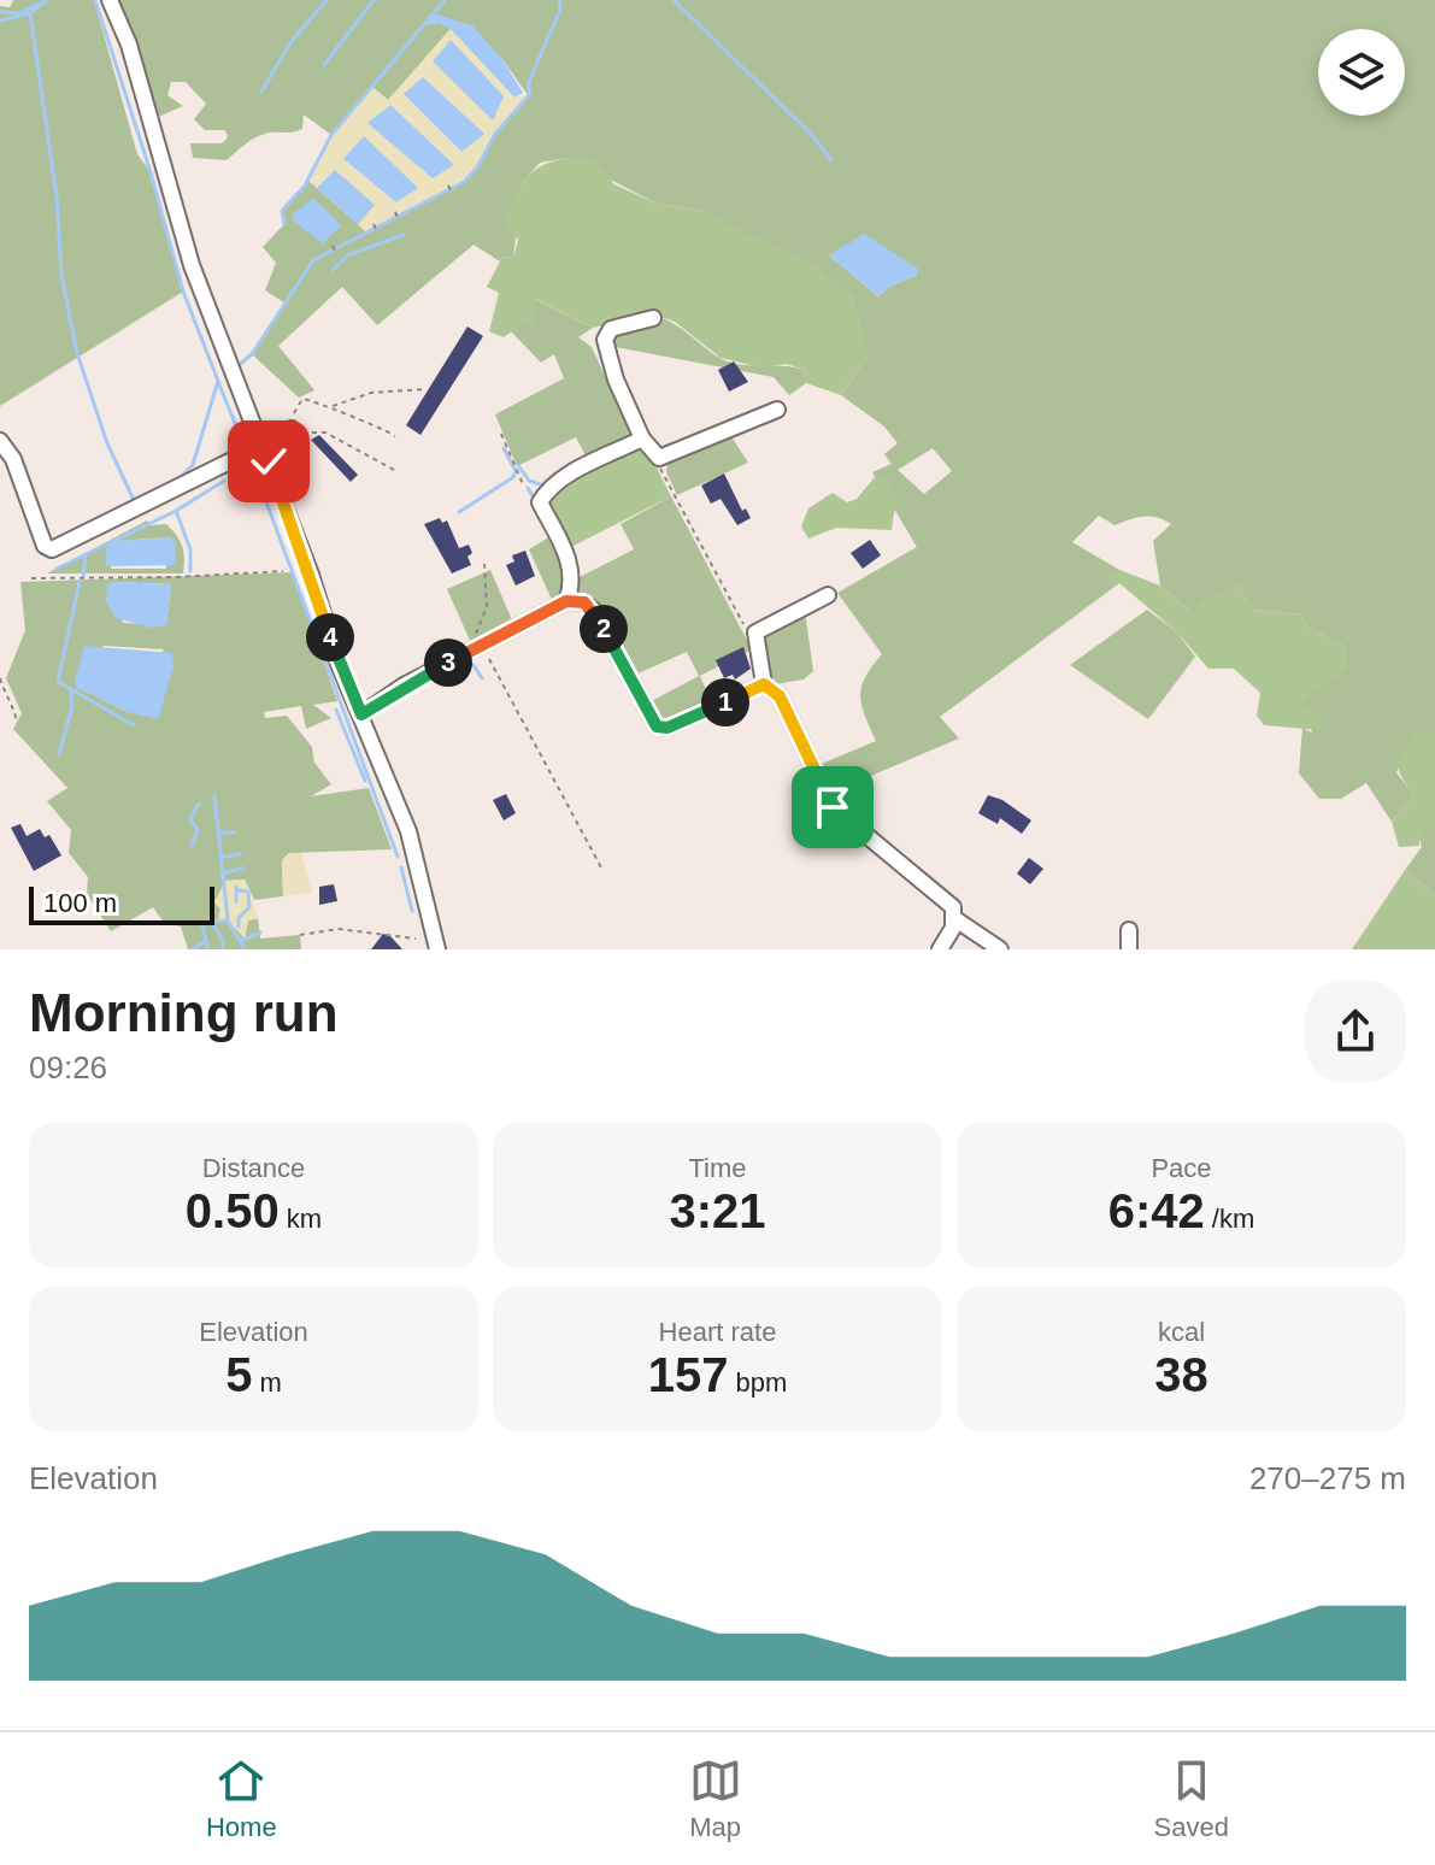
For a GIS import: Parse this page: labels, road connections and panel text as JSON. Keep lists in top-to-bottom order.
{
  "scale_bar": "100 m",
  "page": {
    "pins": [
      "2",
      "4",
      "3",
      "1"
    ],
    "scale": "100 m",
    "heading": ["Morning run", "09:26"],
    "stats": [
      ["Distance", "0.50 km"],
      ["Time", "3:21"],
      ["Pace", "6:42 /km"],
      ["Elevation", "5 m"],
      ["Heart rate", "157 bpm"],
      ["kcal", "38"]
    ],
    "chart": ["Elevation", "270–275 m"],
    "tabs": ["Home", "Map", "Saved"]
  }
}
